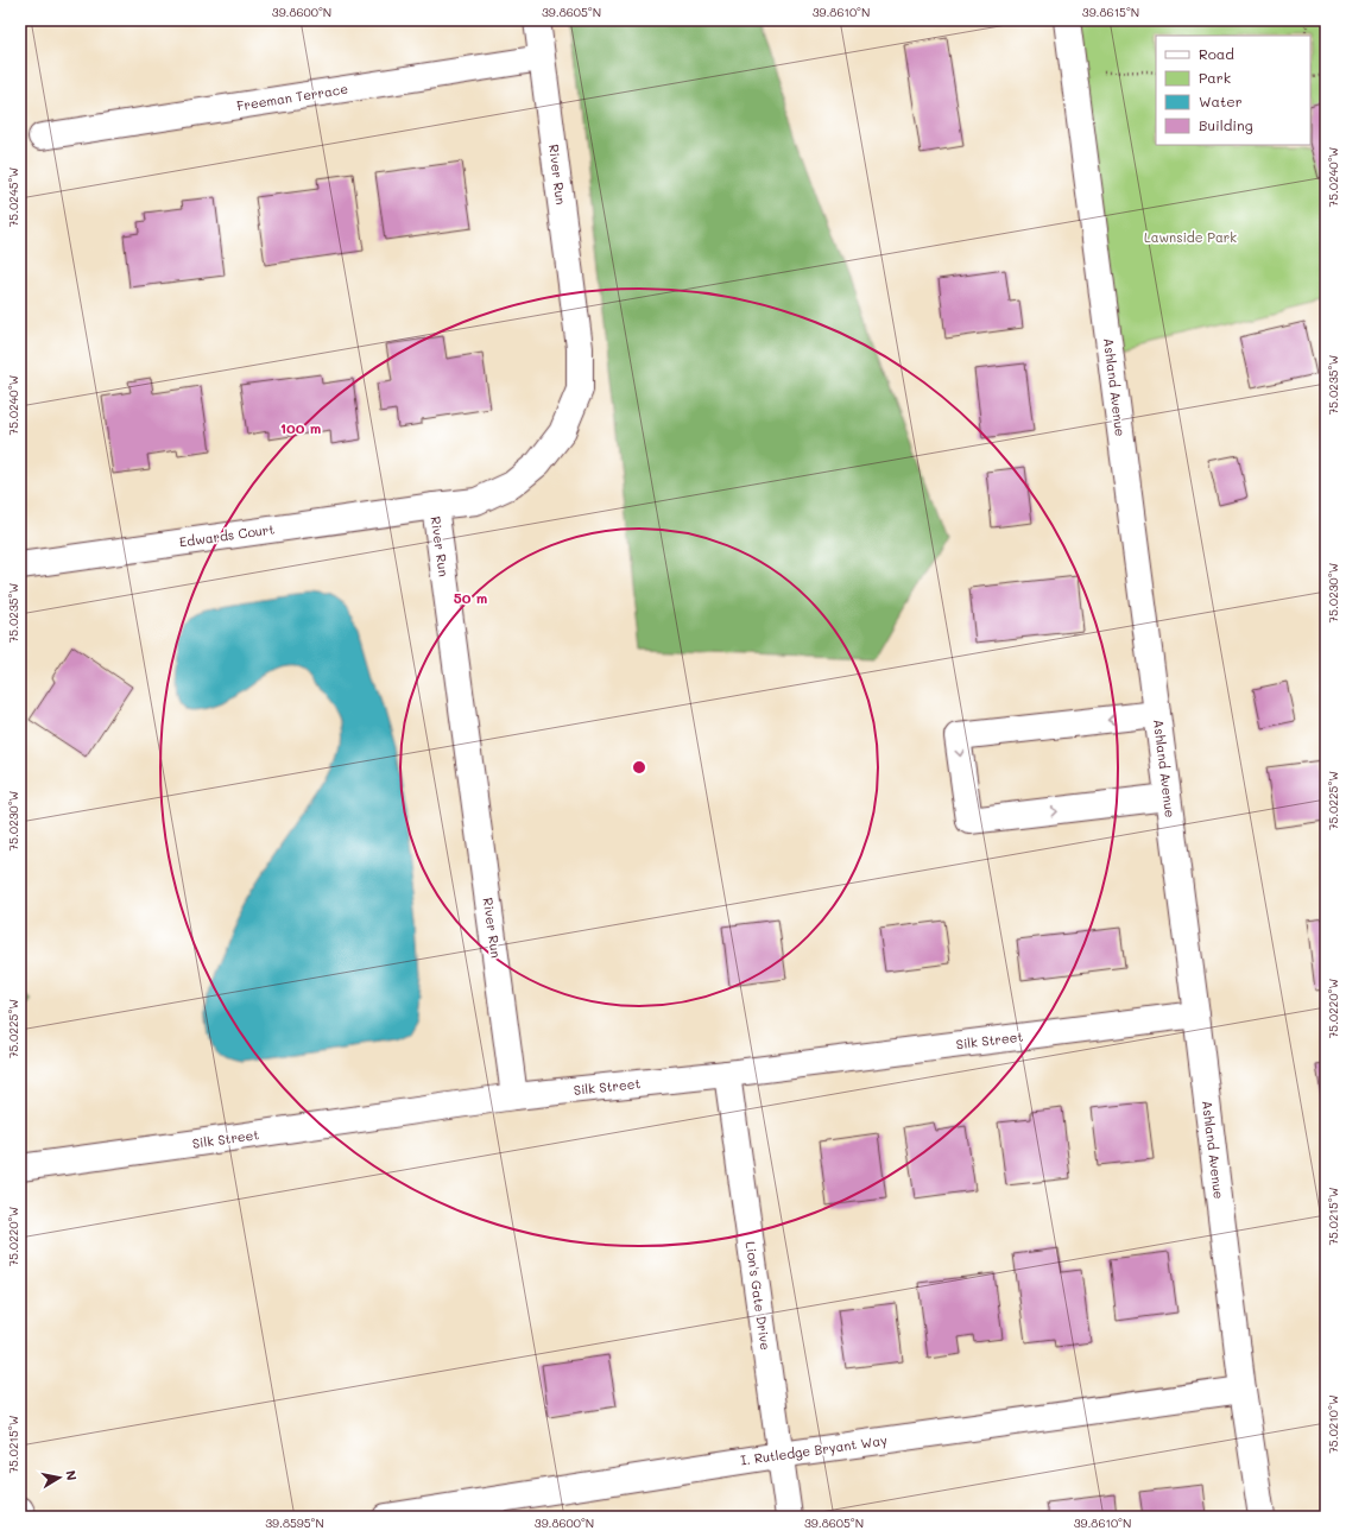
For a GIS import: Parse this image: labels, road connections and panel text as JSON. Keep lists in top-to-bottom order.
{
  "streets": {
    "street": [
      "Freeman Terrace",
      "River Run",
      "Ashland Avenue",
      "Edwards Court",
      "Silk Street",
      "Lion's Gate Drive",
      "I. Rutledge Bryant Way"
    ]
  },
  "crossings": [
    ["Freeman Terrace", "River Run"],
    ["River Run", "Edwards Court"],
    ["River Run", "Silk Street"],
    ["Ashland Avenue", "Silk Street"],
    ["Ashland Avenue", "I. Rutledge Bryant Way"],
    ["Silk Street", "Lion's Gate Drive"],
    ["Lion's Gate Drive", "I. Rutledge Bryant Way"]
  ],
  "parks": ["Lawnside Park"],
  "legend": [
    "Road",
    "Park",
    "Water",
    "Building"
  ],
  "north": "right",
  "coordinates": [
    "39.8600°N",
    "39.8605°N",
    "39.8610°N",
    "39.8615°N",
    "75.0240°W",
    "75.0245°W",
    "75.0235°W",
    "75.0230°W",
    "75.0225°W",
    "75.0220°W",
    "75.0215°W",
    "75.0210°W",
    "39.8595°N"
  ],
  "rings": ["100 m", "50 m"]
}
